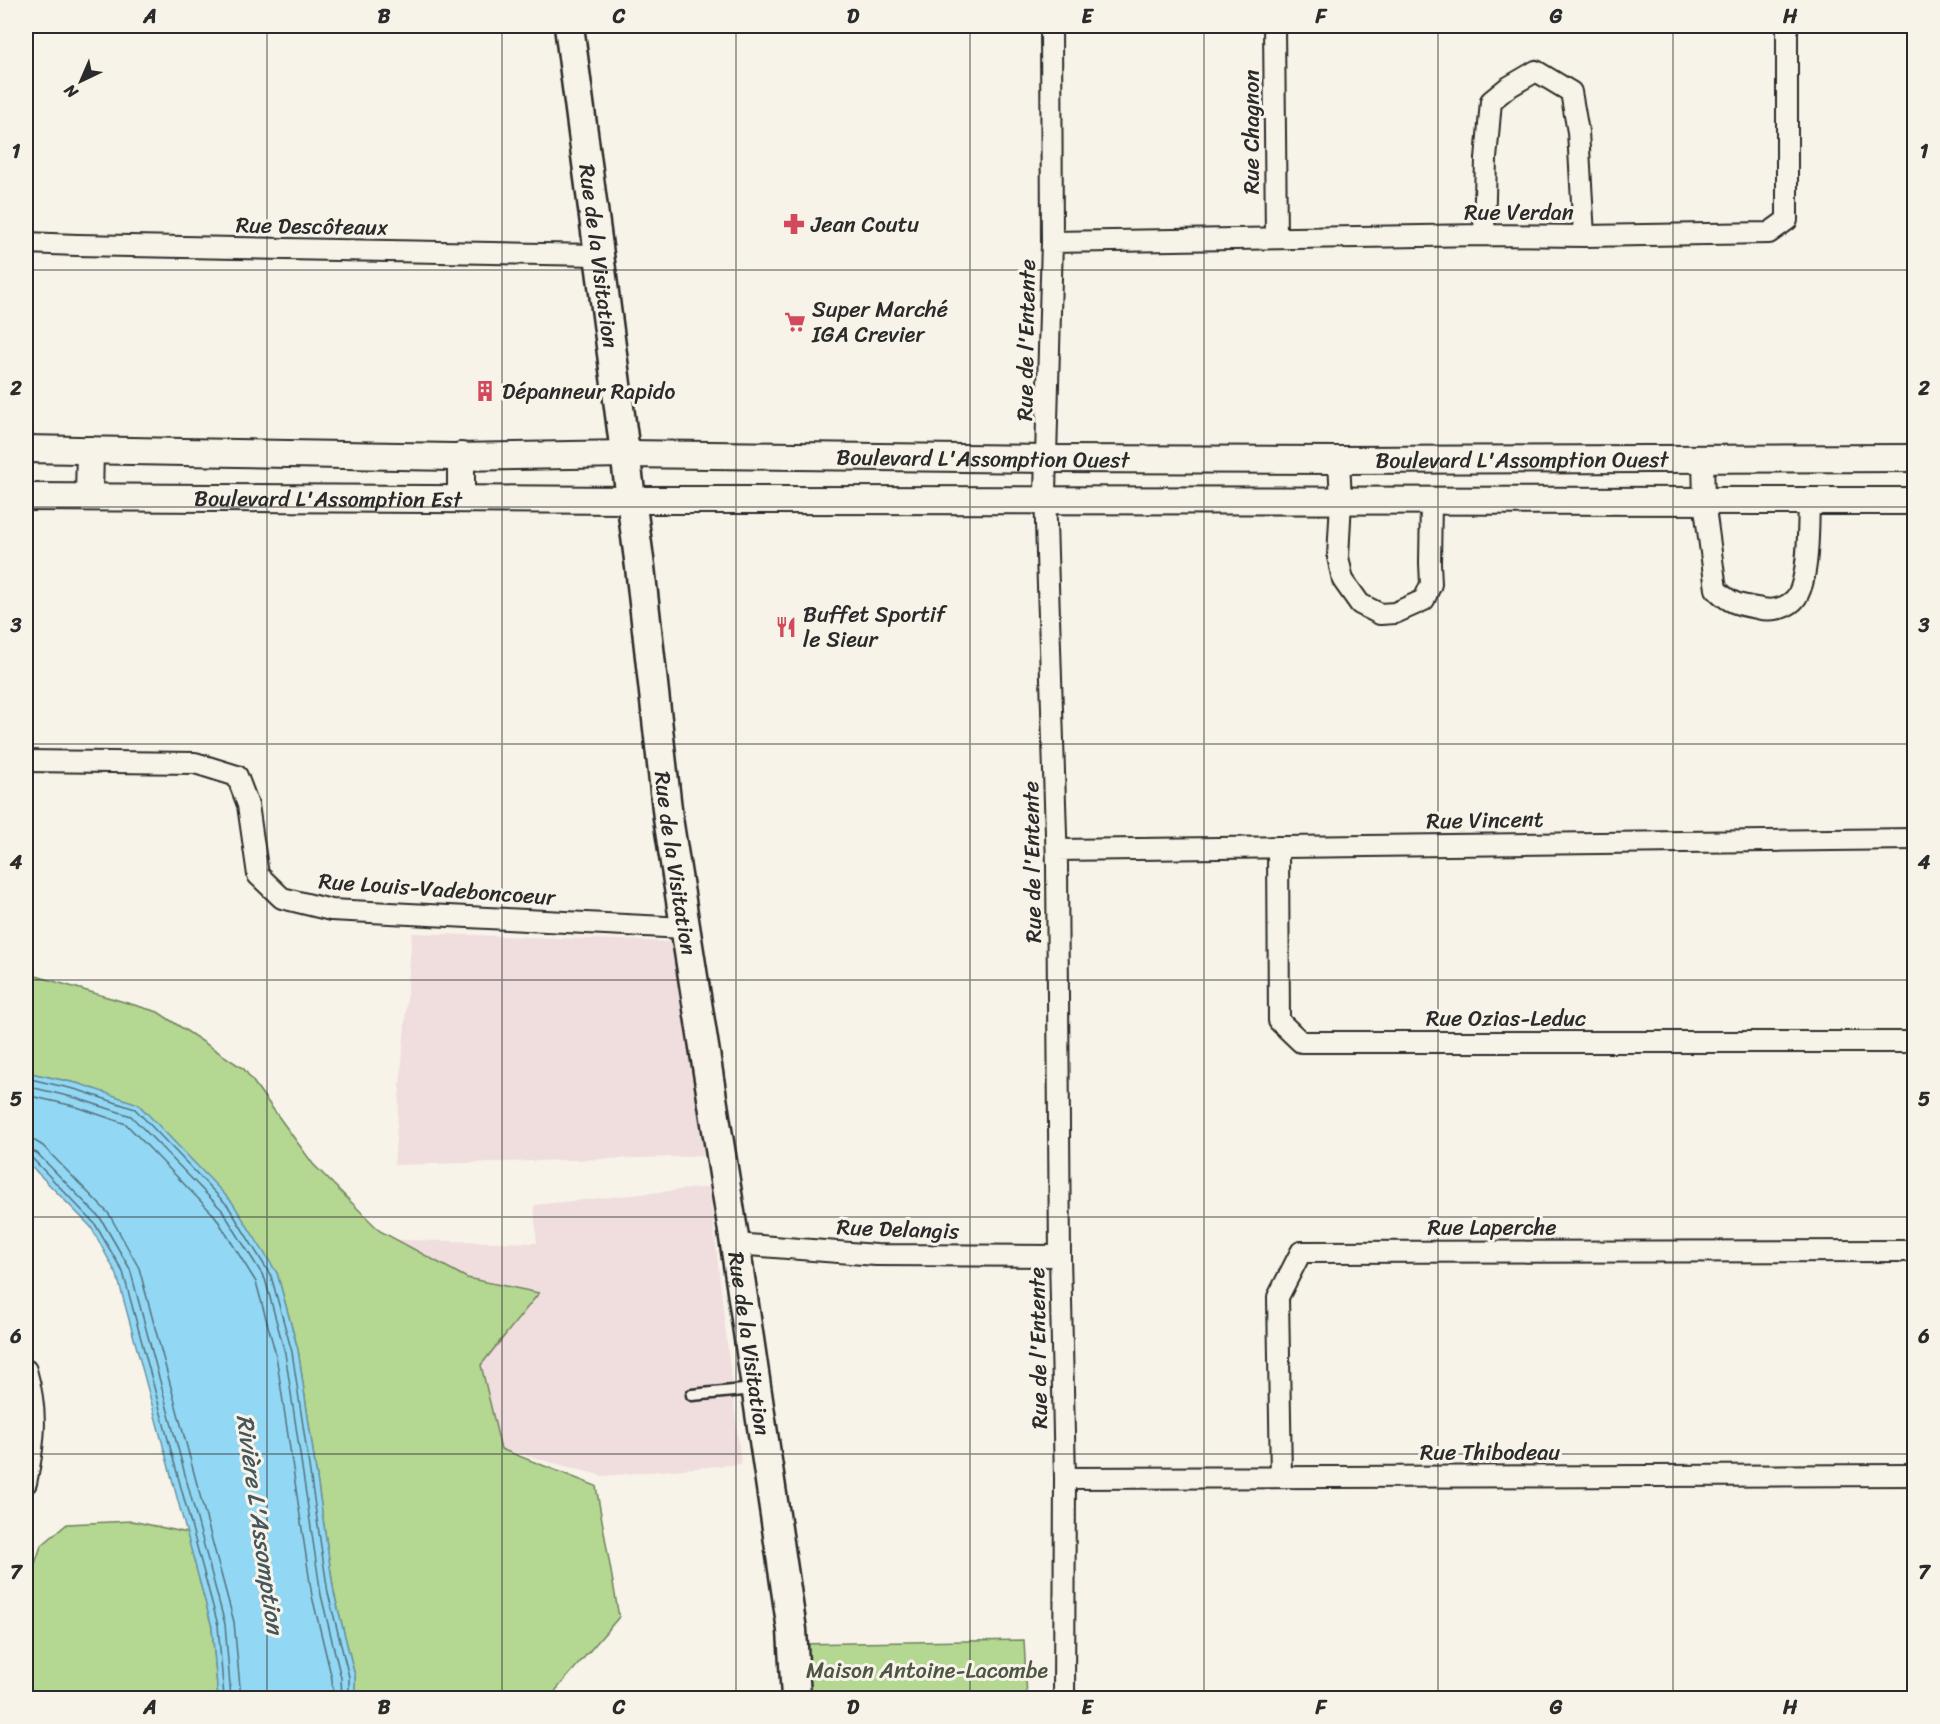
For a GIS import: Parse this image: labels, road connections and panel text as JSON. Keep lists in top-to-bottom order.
{
  "streets": {
    "main road": ["Rue de la Visitation"],
    "street": [
      "Rue Chagnon",
      "Rue Verdan",
      "Rue Descôteaux",
      "Rue de l'Entente",
      "Boulevard L'Assomption Ouest",
      "Boulevard L'Assomption Est",
      "Rue Vincent",
      "Rue Louis-Vadeboncoeur",
      "Rue Ozias-Leduc",
      "Rue Laperche",
      "Rue Delangis",
      "Rue Thibodeau"
    ]
  },
  "crossings": [
    ["Rue Chagnon", "Rue Verdan"],
    ["Rue Verdan", "Rue de l'Entente"],
    ["Rue Descôteaux", "Rue de la Visitation"],
    ["Rue de la Visitation", "Boulevard L'Assomption Ouest"],
    ["Rue de la Visitation", "Boulevard L'Assomption Est"],
    ["Rue de la Visitation", "Rue Louis-Vadeboncoeur"],
    ["Rue de la Visitation", "Rue Delangis"],
    ["Rue de l'Entente", "Boulevard L'Assomption Ouest"],
    ["Rue de l'Entente", "Rue Vincent"],
    ["Rue de l'Entente", "Rue Delangis"],
    ["Rue de l'Entente", "Rue Thibodeau"],
    ["Boulevard L'Assomption Ouest", "Boulevard L'Assomption Est"],
    ["Rue Vincent", "Rue Ozias-Leduc"],
    ["Rue Laperche", "Rue Thibodeau"]
  ],
  "water": ["Rivière L'Assomption"],
  "parks": ["Maison Antoine-Lacombe"],
  "places": {
    "pharmacy": ["Jean Coutu"],
    "supermarket": ["Super Marché IGA Crevier"],
    "building": ["Dépanneur Rapido"],
    "restaurant": ["Buffet Sportif le Sieur"]
  },
  "north": "bottom left",
  "grid": {
    "columns": [
      "A",
      "B",
      "C",
      "D",
      "E",
      "F",
      "G",
      "H"
    ],
    "rows": [
      "1",
      "2",
      "3",
      "4",
      "5",
      "6",
      "7"
    ]
  }
}
